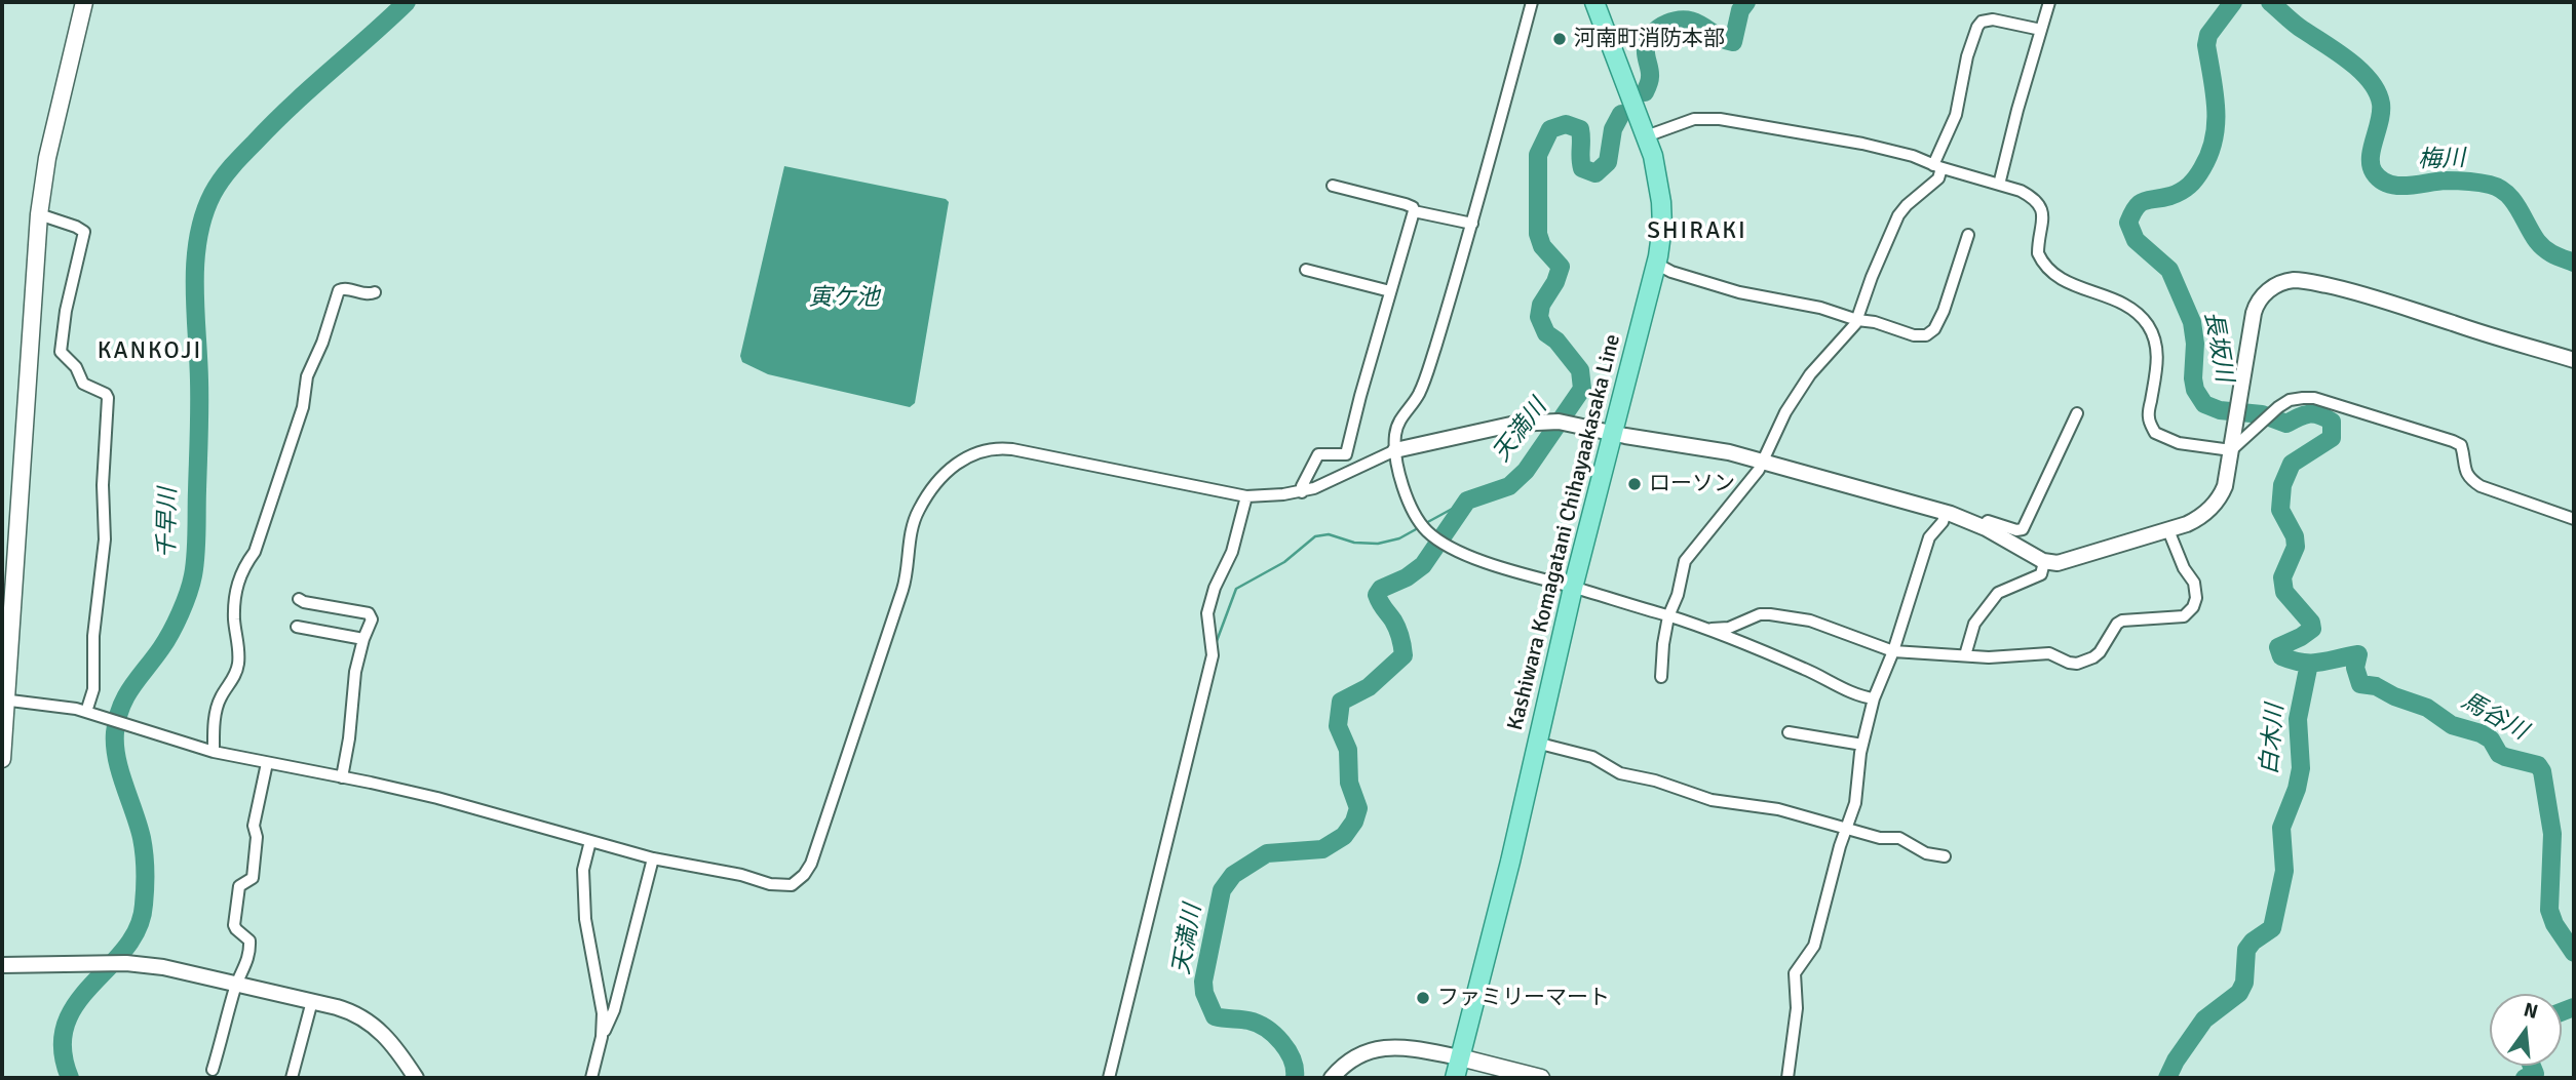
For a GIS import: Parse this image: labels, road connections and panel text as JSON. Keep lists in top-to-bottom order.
{
  "streets": {
    "main road": ["Kashiwara Komagatani Chihayaakasaka Line"]
  },
  "districts": ["SHIRAKI", "KANKOJI"],
  "water": [
    "梅川",
    "寅ケ池",
    "長坂川",
    "天満川",
    "千早川",
    "馬谷川",
    "白木川"
  ],
  "places": ["河南町消防本部", "ローソン", "ファミリーマート"],
  "north": "top"
}
